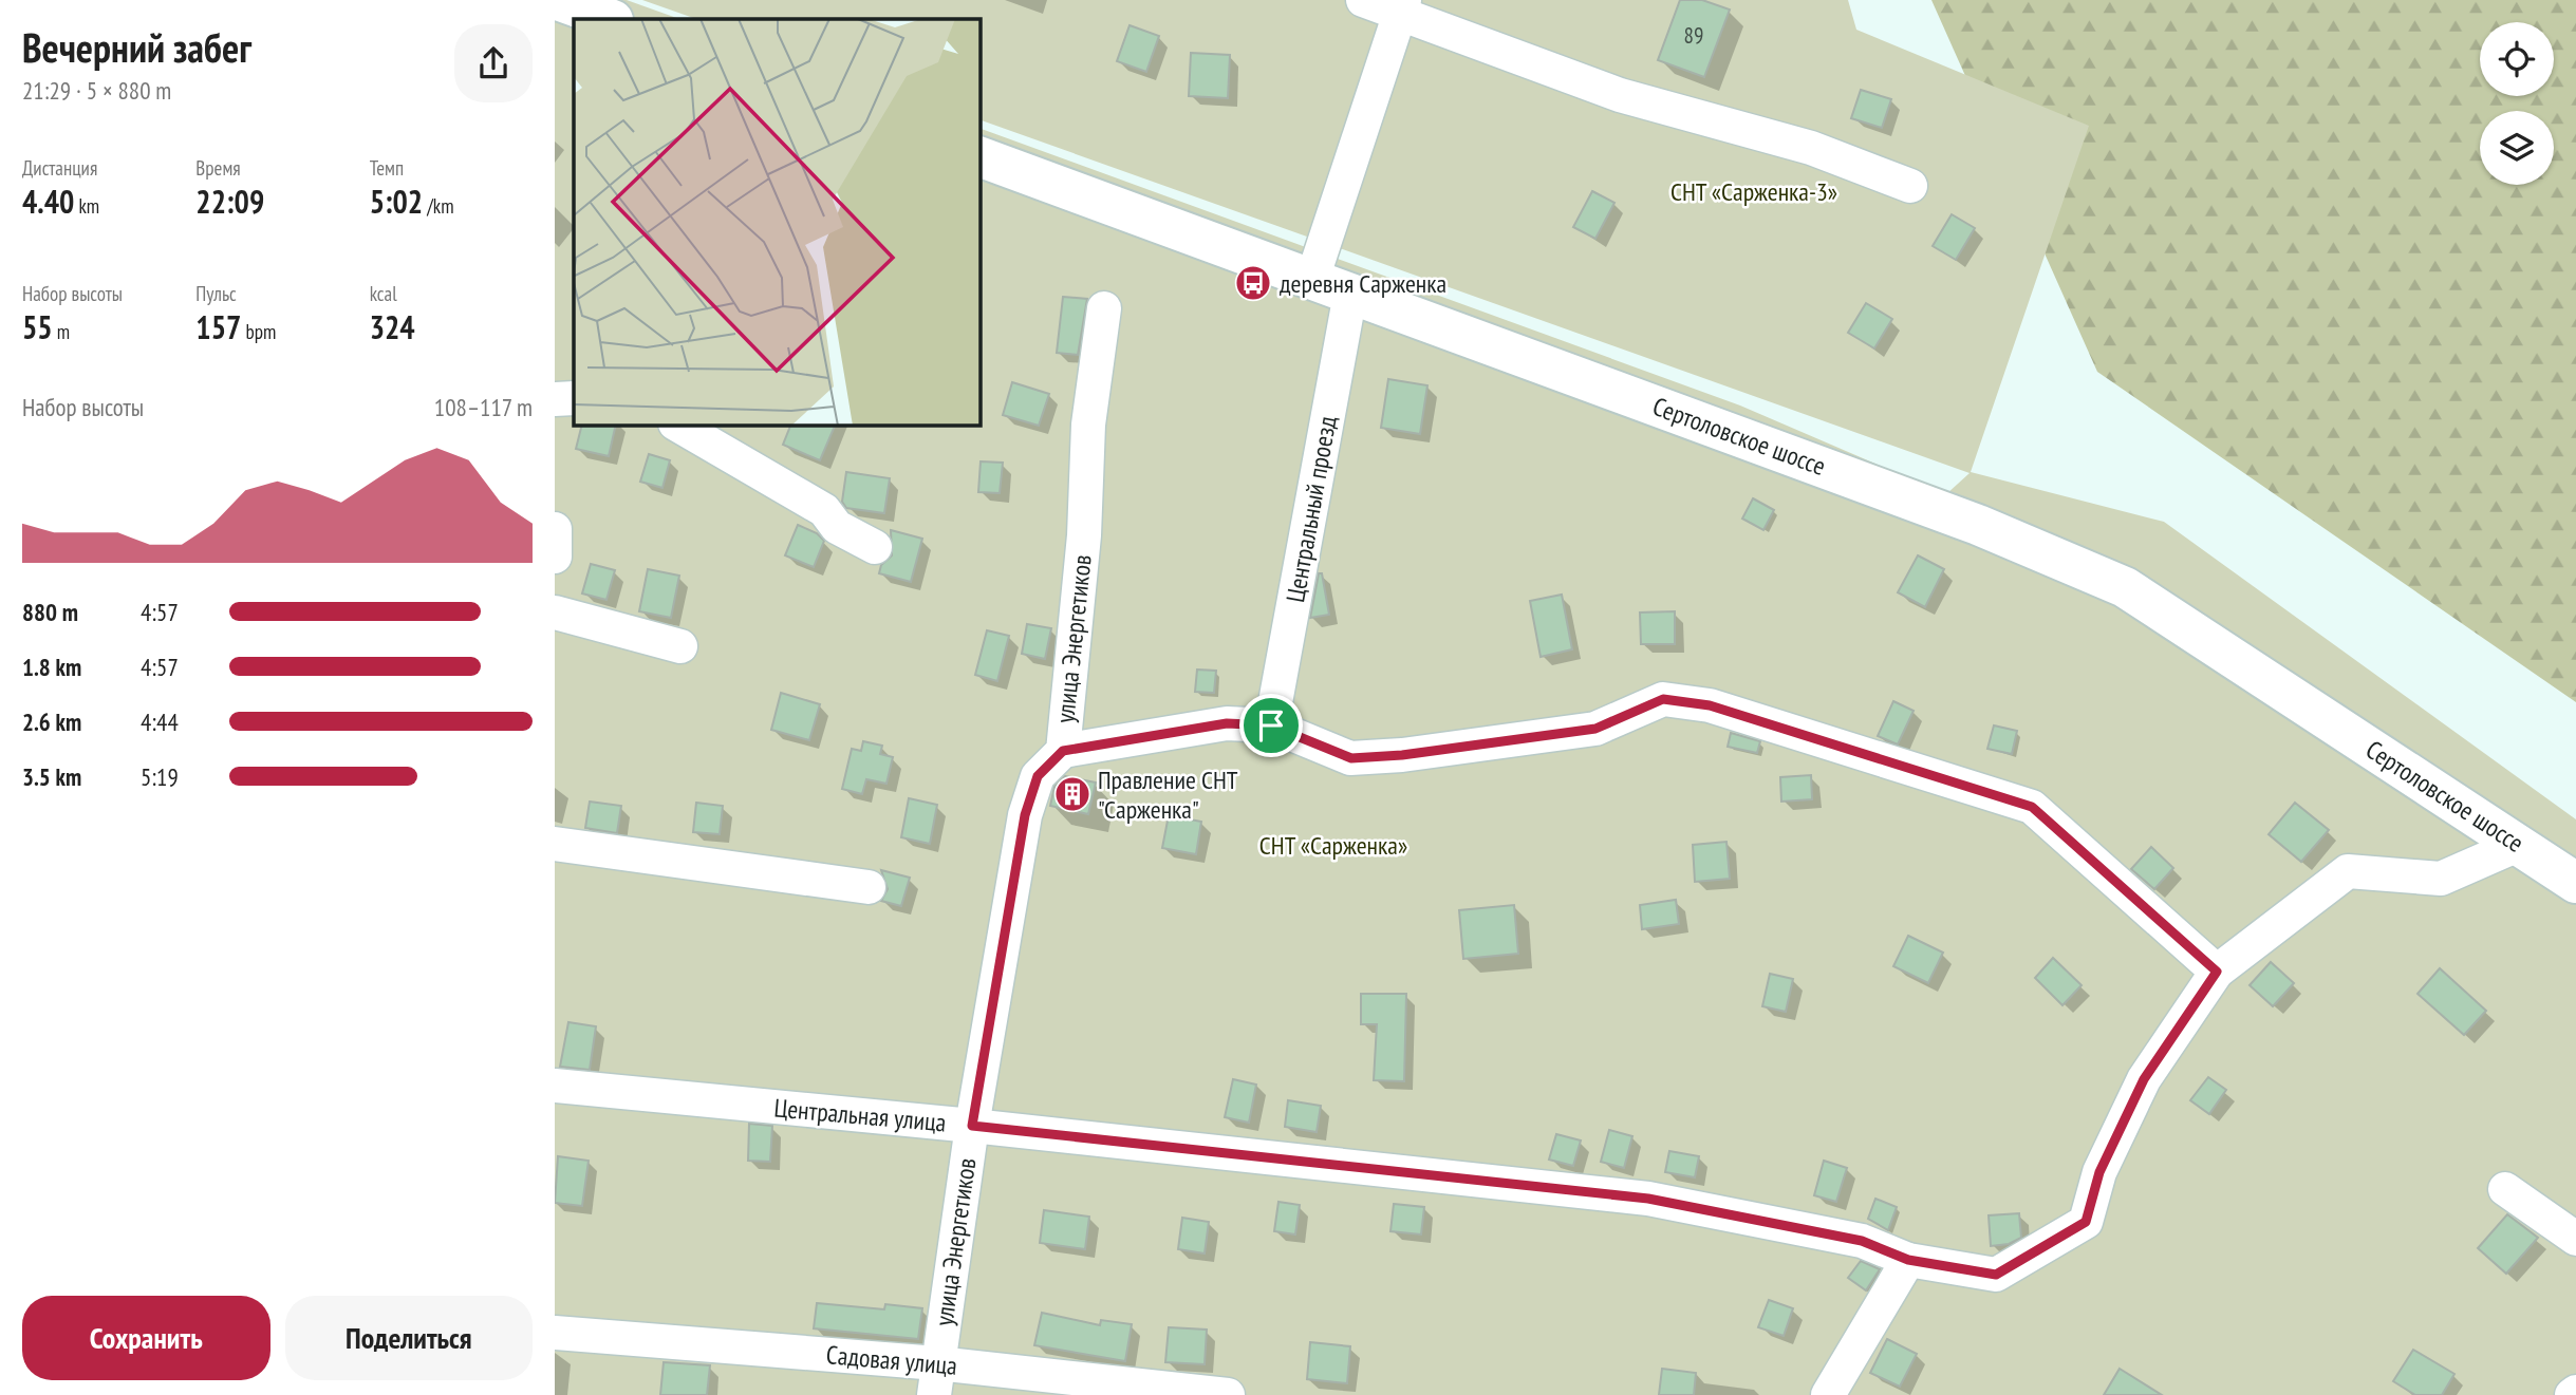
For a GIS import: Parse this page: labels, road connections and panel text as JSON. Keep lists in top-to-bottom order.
{
  "streets": {
    "main road": ["Сертоловское шоссе"],
    "street": [
      "Центральный проезд",
      "улица Энергетиков",
      "Центральная улица",
      "Садовая улица"
    ]
  },
  "crossings": [
    ["Сертоловское шоссе", "Центральный проезд"],
    ["улица Энергетиков", "Центральная улица"],
    ["улица Энергетиков", "Садовая улица"]
  ],
  "parks": ["СНТ «Сарженка-3»", "СНТ «Сарженка»"],
  "places": {
    "bus stop": ["деревня Сарженка"],
    "building": ["Правление СНТ \"Сарженка\""]
  },
  "house_numbers": ["89"],
  "page": {
    "heading": ["Вечерний забег", "21:29 · 5 × 880 m"],
    "stats": [
      ["Дистанция", "4.40 km"],
      ["Время", "22:09"],
      ["Темп", "5:02 /km"],
      ["Набор высоты", "55 m"],
      ["Пульс", "157 bpm"],
      ["kcal", "324"]
    ],
    "chart": ["Набор высоты", "108–117 m"],
    "list": [
      {
        "name": "880 m",
        "note": "4:57"
      },
      {
        "name": "1.8 km",
        "note": "4:57"
      },
      {
        "name": "2.6 km",
        "note": "4:44"
      },
      {
        "name": "3.5 km",
        "note": "5:19"
      }
    ],
    "buttons": ["Сохранить", "Поделиться"]
  }
}
